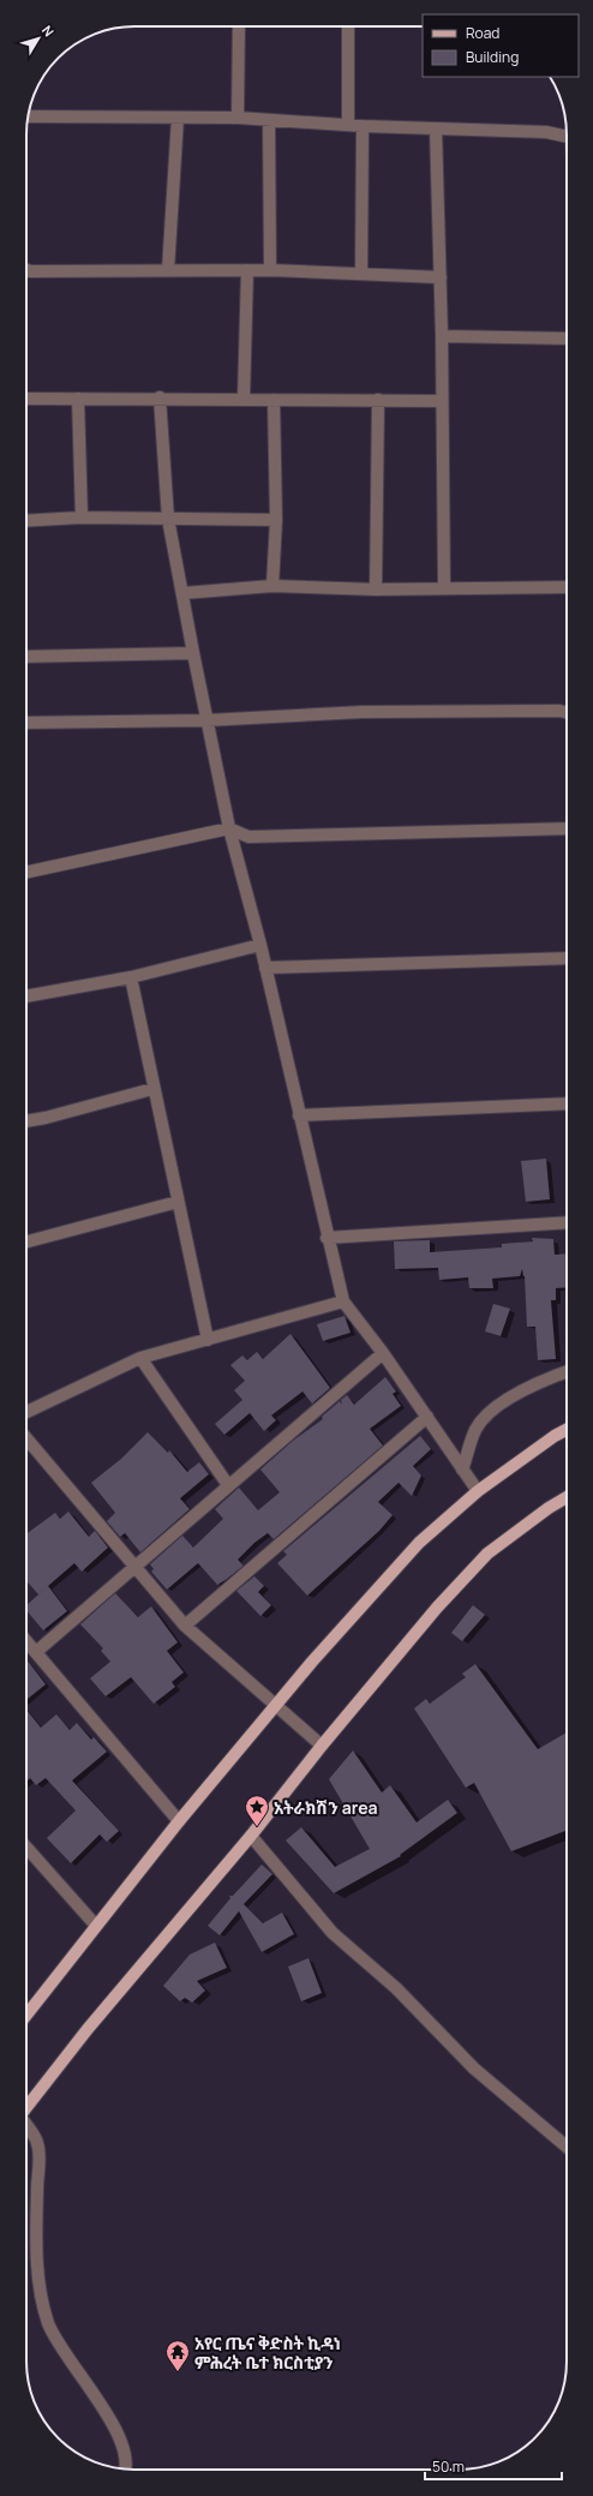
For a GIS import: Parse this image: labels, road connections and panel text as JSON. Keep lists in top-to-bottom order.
{
  "places": {
    "place": ["አትራክሽን area"],
    "temple": ["አየር ጤና ቅድስት ኪዳነ ምሕረት ቤተ ክርስቲያን"]
  },
  "legend": ["Road", "Building"],
  "scale_bar": "50 m",
  "north": "top right"
}
